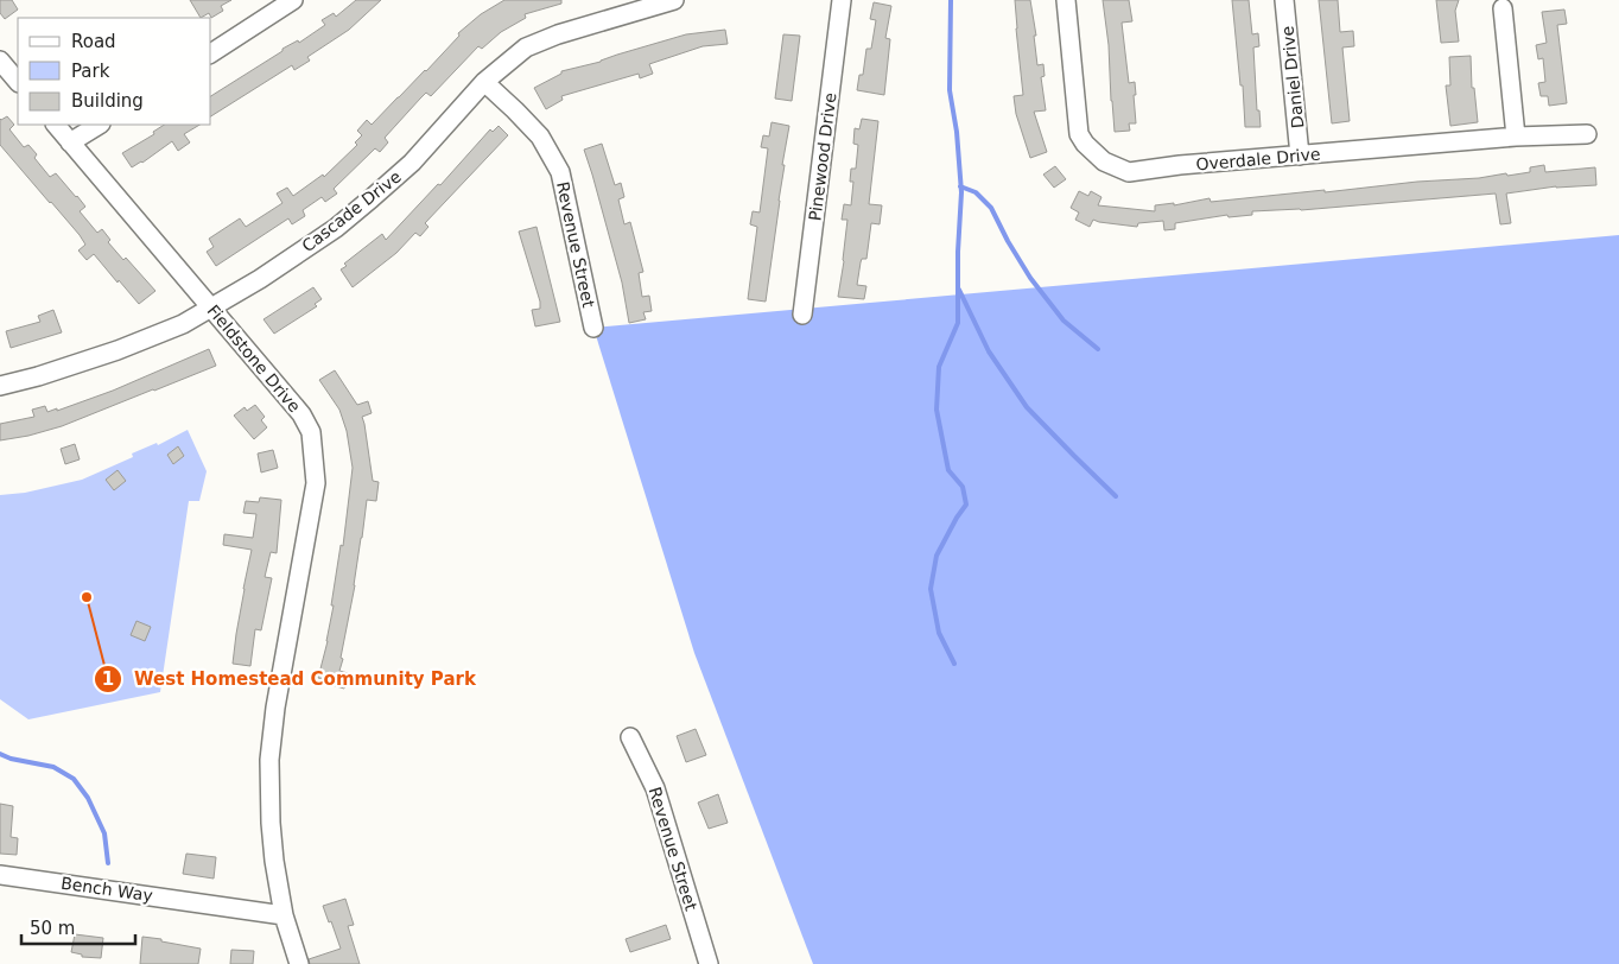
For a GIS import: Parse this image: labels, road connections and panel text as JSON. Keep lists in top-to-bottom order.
{
  "streets": {
    "street": [
      "Daniel Drive",
      "Pinewood Drive",
      "Overdale Drive",
      "Cascade Drive",
      "Revenue Street",
      "Fieldstone Drive",
      "Bench Way"
    ]
  },
  "crossings": [
    ["Daniel Drive", "Overdale Drive"],
    ["Cascade Drive", "Revenue Street"],
    ["Cascade Drive", "Fieldstone Drive"],
    ["Fieldstone Drive", "Bench Way"]
  ],
  "places": ["West Homestead Community Park"],
  "legend": ["Road", "Park", "Building"],
  "scale_bar": "50 m"
}
